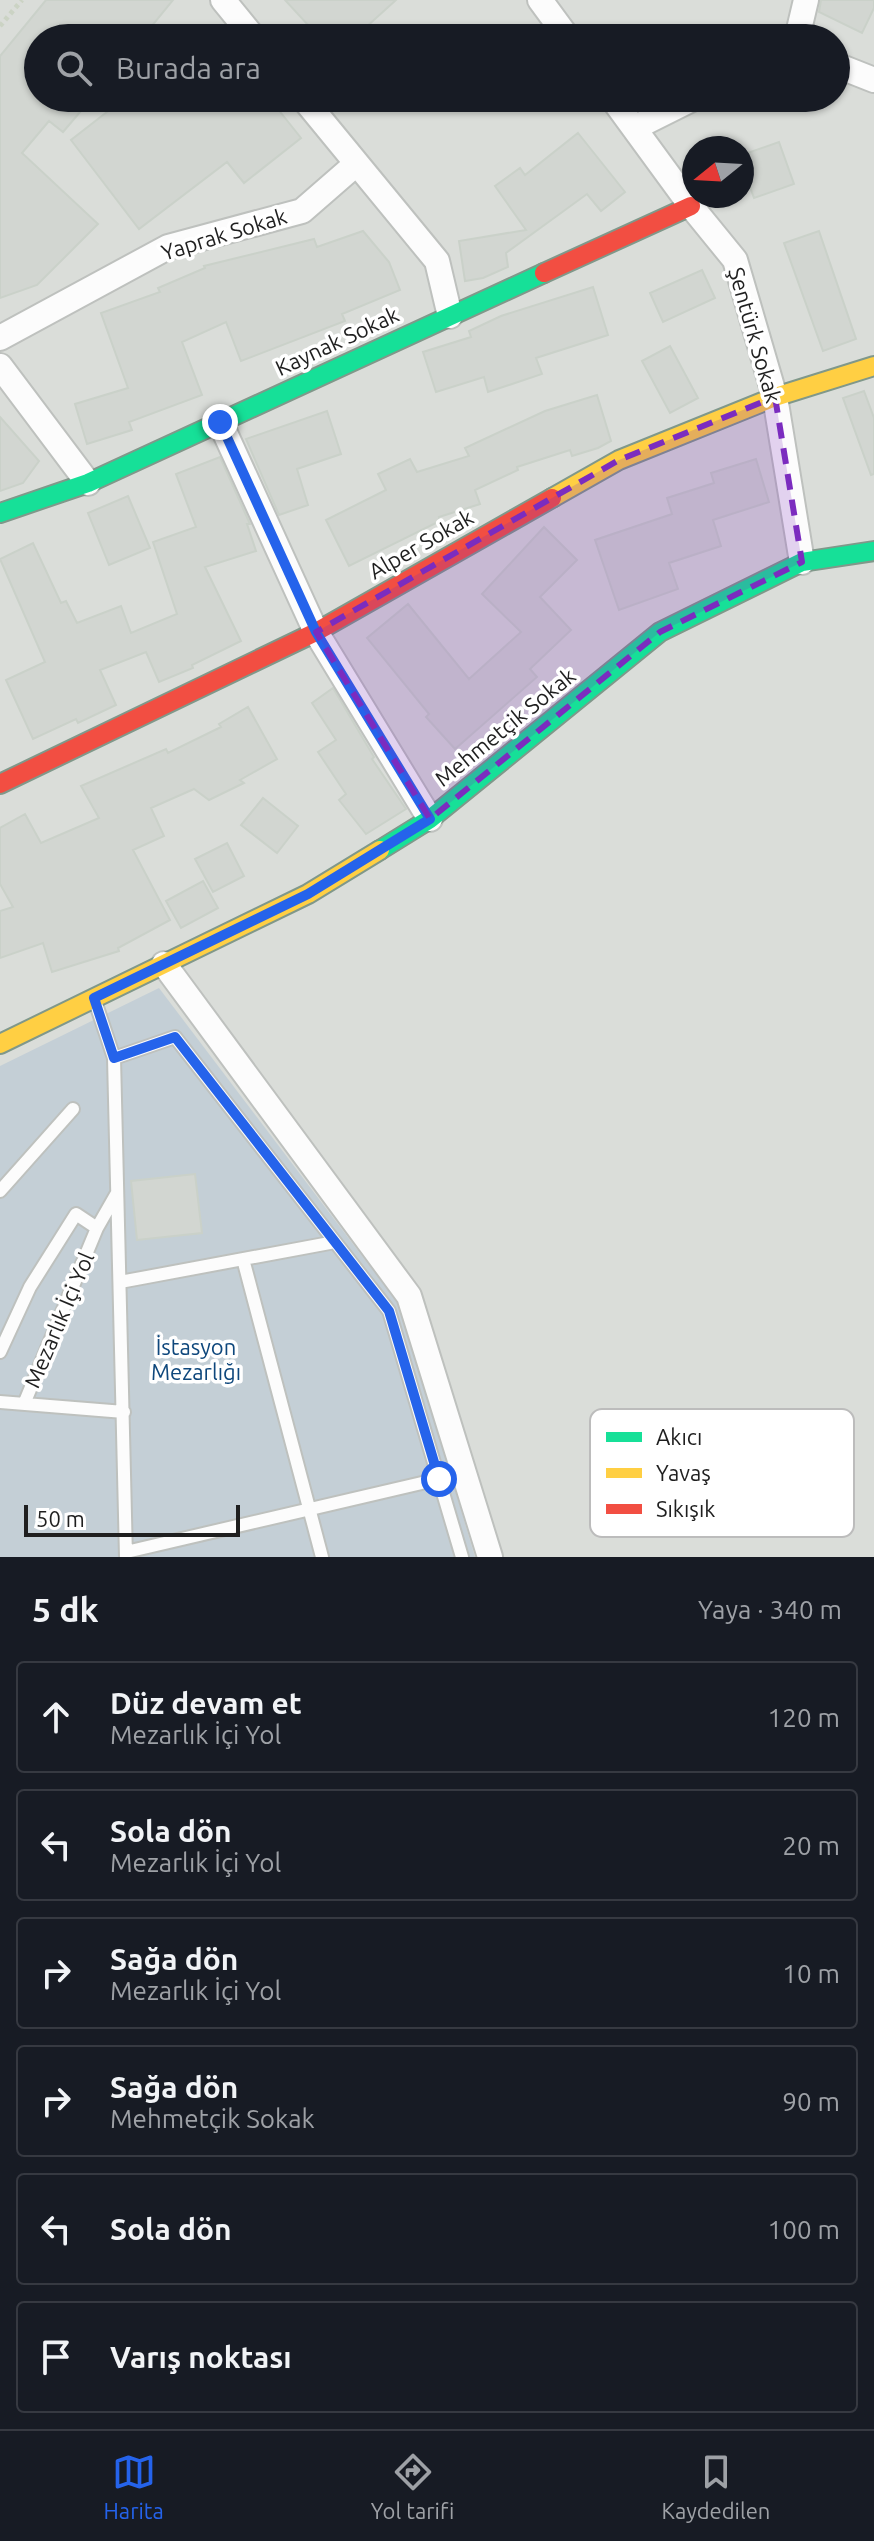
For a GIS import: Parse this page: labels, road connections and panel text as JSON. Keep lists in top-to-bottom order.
{
  "streets": {
    "street": [
      "Yaprak Sokak",
      "Şentürk Sokak",
      "Kaynak Sokak",
      "Alper Sokak",
      "Mehmetçik Sokak"
    ],
    "lane": ["Mezarlık İçi Yol"]
  },
  "crossings": [
    ["Şentürk Sokak", "Alper Sokak"],
    ["Şentürk Sokak", "Mehmetçik Sokak"],
    ["Mehmetçik Sokak", "Mezarlık İçi Yol"]
  ],
  "parks": ["İstasyon Mezarlığı"],
  "legend": ["Akıcı", "Yavaş", "Sıkışık"],
  "scale_bar": "50 m",
  "north": "left",
  "page": {
    "search": "Burada ara",
    "scale": "50 m",
    "heading": ["5 dk", "Yaya · 340 m"],
    "list": [
      ["Düz devam et", "Mezarlık İçi Yol", "120 m"],
      ["Sola dön", "Mezarlık İçi Yol", "20 m"],
      ["Sağa dön", "Mezarlık İçi Yol", "10 m"],
      ["Sağa dön", "Mehmetçik Sokak", "90 m"],
      ["Sola dön", "100 m"],
      "Varış noktası"
    ],
    "nav": ["Harita", "Yol tarifi", "Kaydedilen"]
  }
}
